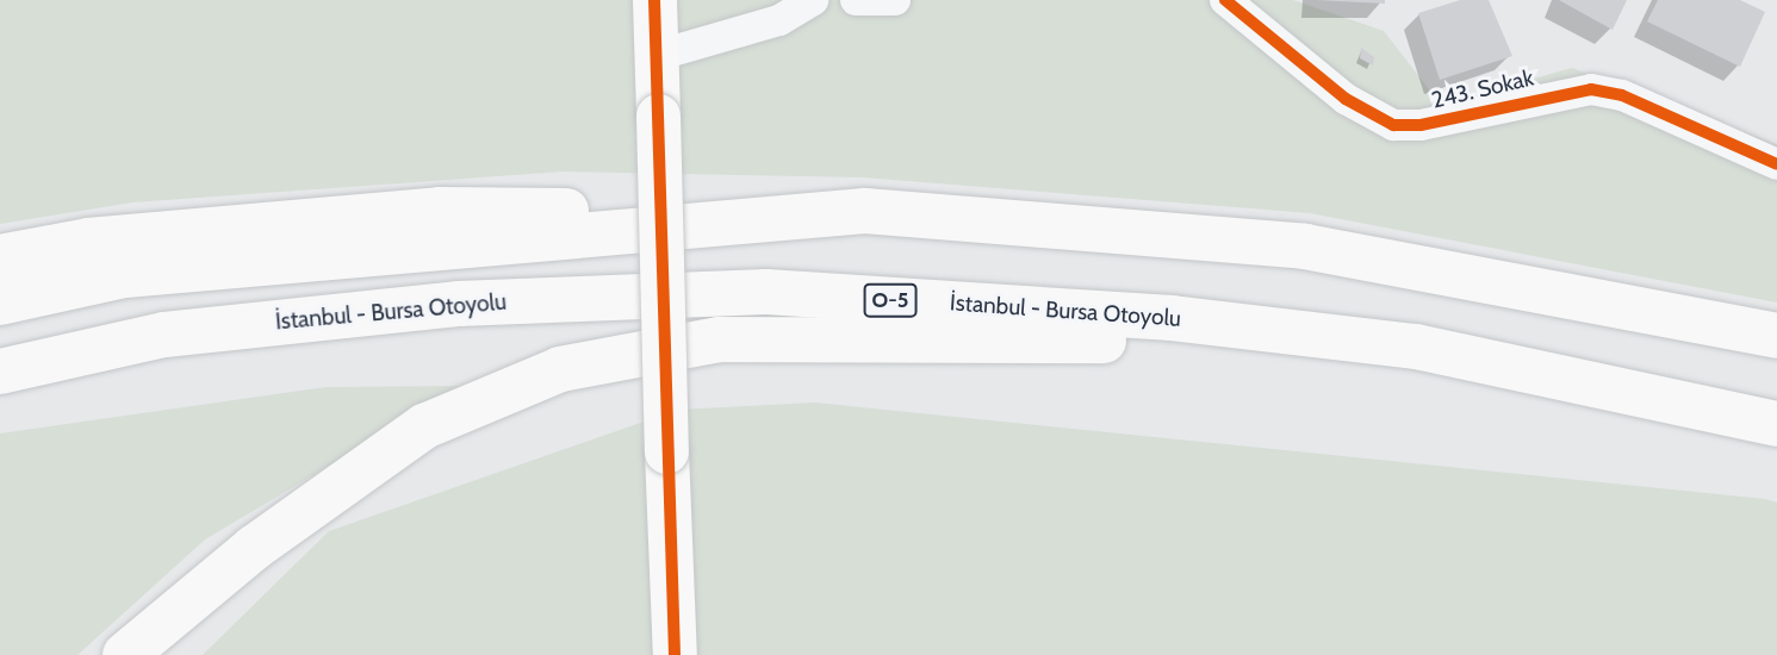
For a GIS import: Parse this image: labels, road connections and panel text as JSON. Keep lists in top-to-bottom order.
{
  "streets": {
    "highway": ["O-5", "İstanbul - Bursa Otoyolu"],
    "street": ["243. Sokak"]
  },
  "crossings": [
    ["O-5", "İstanbul - Bursa Otoyolu"]
  ]
}
